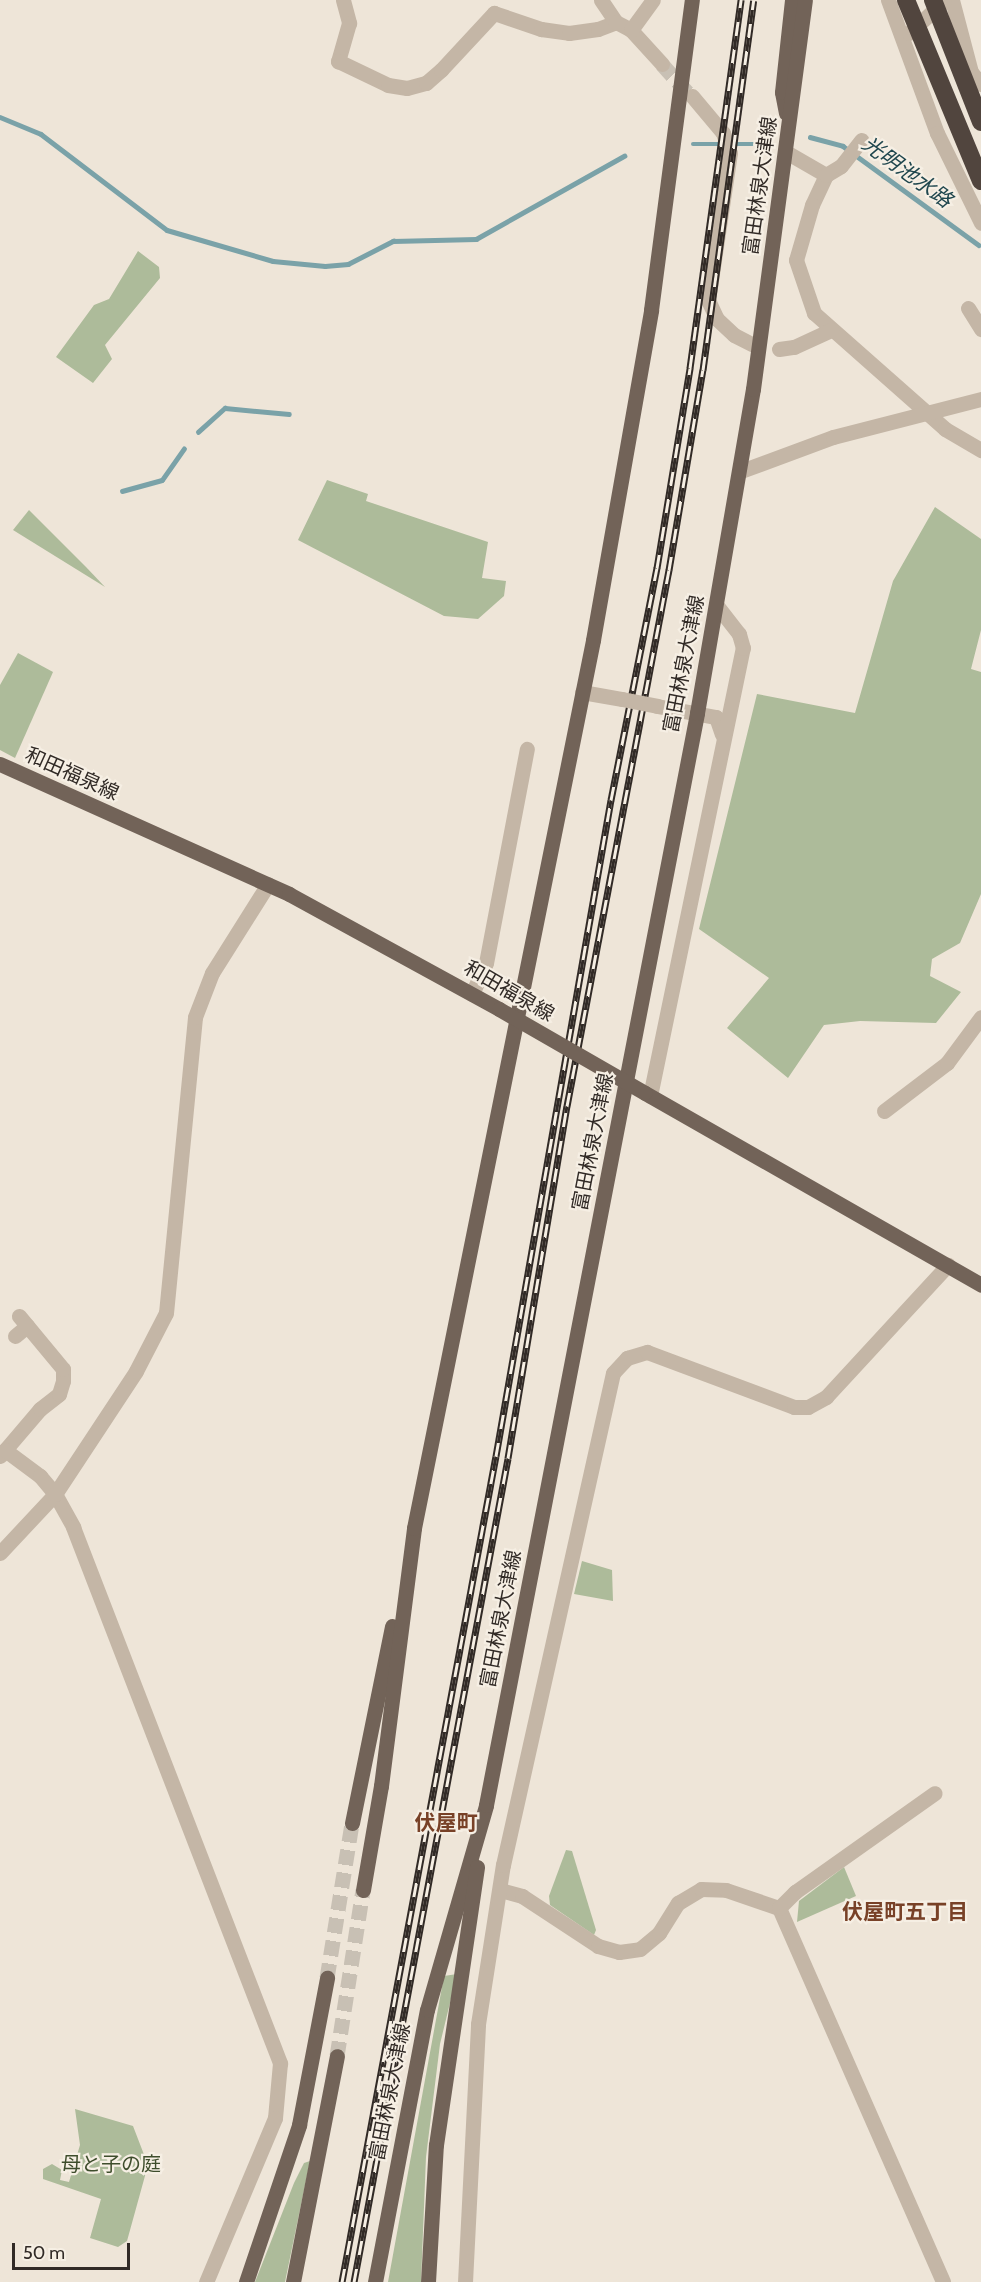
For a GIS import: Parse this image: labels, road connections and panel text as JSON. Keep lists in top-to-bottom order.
{
  "streets": {
    "main road": ["富田林泉大津線", "和田福泉線"]
  },
  "districts": ["伏屋町", "伏屋町五丁目"],
  "water": ["光明池水路"],
  "parks": ["母と子の庭"],
  "scale_bar": "50 m"
}
